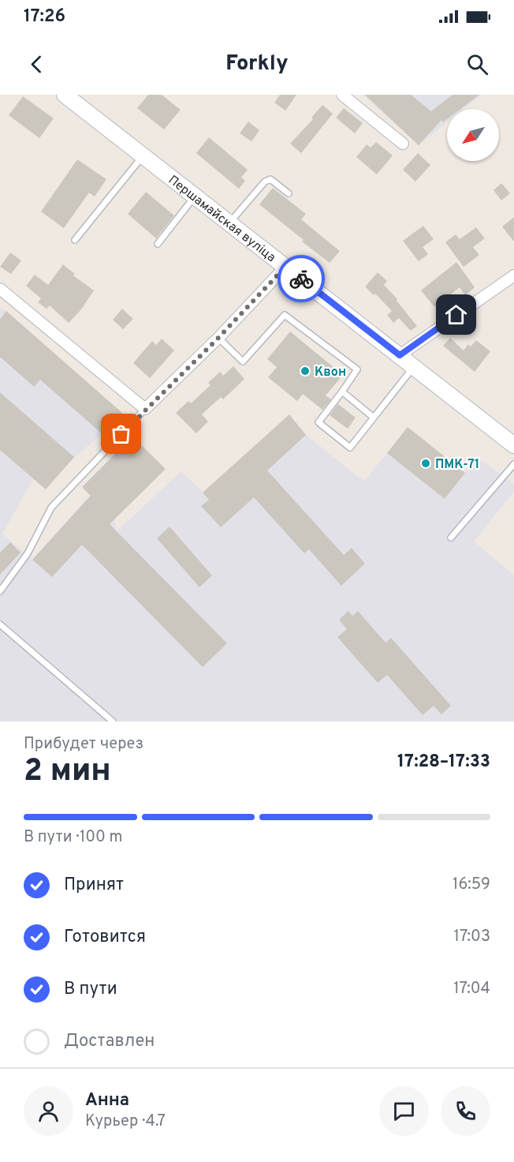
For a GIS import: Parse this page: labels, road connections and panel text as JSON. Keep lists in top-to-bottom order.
{
  "streets": {
    "street": ["Першамайская вуліца"]
  },
  "places": ["Квон", "ПМК-71"],
  "north": "bottom left",
  "page": {
    "status": "17:26",
    "header": "Forkly",
    "heading": ["2 мин", "Прибудет через", "17:28–17:33"],
    "panel": ["Анна", "Курьер · 4.7"],
    "bar": "В пути · 100 m",
    "list": [
      ["Принят", "16:59"],
      ["Готовится", "17:03"],
      ["В пути", "17:04"],
      "Доставлен"
    ]
  }
}
